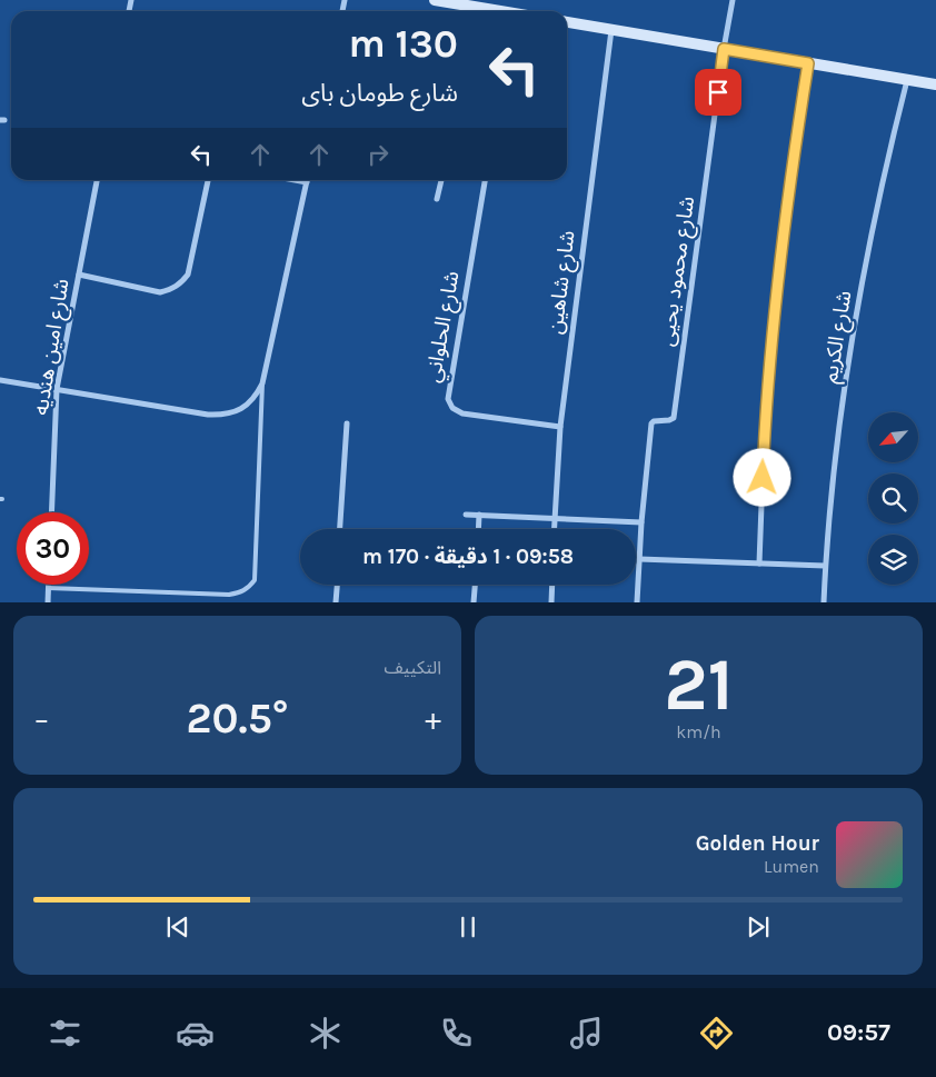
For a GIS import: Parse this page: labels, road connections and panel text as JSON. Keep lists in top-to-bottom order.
{
  "streets": {
    "street": [
      "شارع محمود يحيى",
      "شارع شاهين",
      "شارع الحلواني",
      "شارع الكريم",
      "شارع امين هنديه"
    ]
  },
  "crossings": [
    ["شارع شاهين", "شارع الحلواني"]
  ],
  "north": "bottom left",
  "page": {
    "turn": ["130 m", "شارع طومان باى"],
    "limit": "30",
    "trip": "09:58 · 1 دقيقة · 170 m",
    "tile": [
      ["21", "km/h"],
      "التكييف"
    ],
    "heat": ["−", "20.5°", "+"],
    "song": ["Golden Hour", "Lumen"],
    "tabs": "09:57"
  }
}
